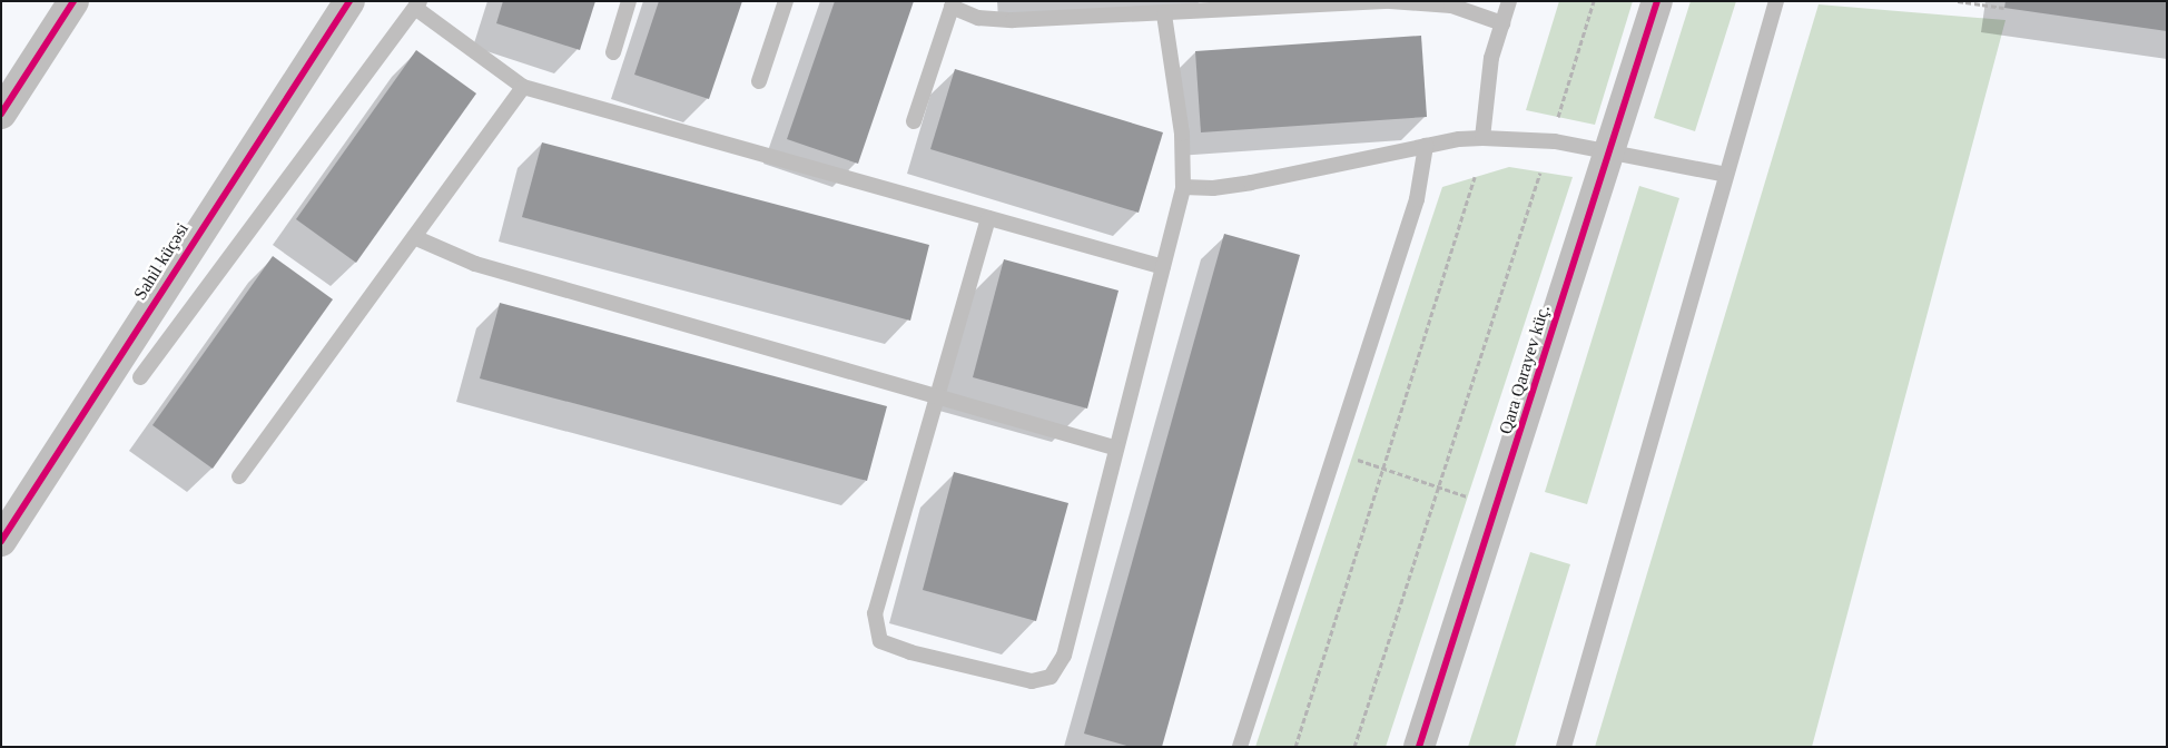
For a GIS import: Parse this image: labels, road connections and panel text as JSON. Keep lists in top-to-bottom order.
{
  "streets": {
    "street": ["Sahil küçəsi", "Qara Qarayev küç."]
  }
}
